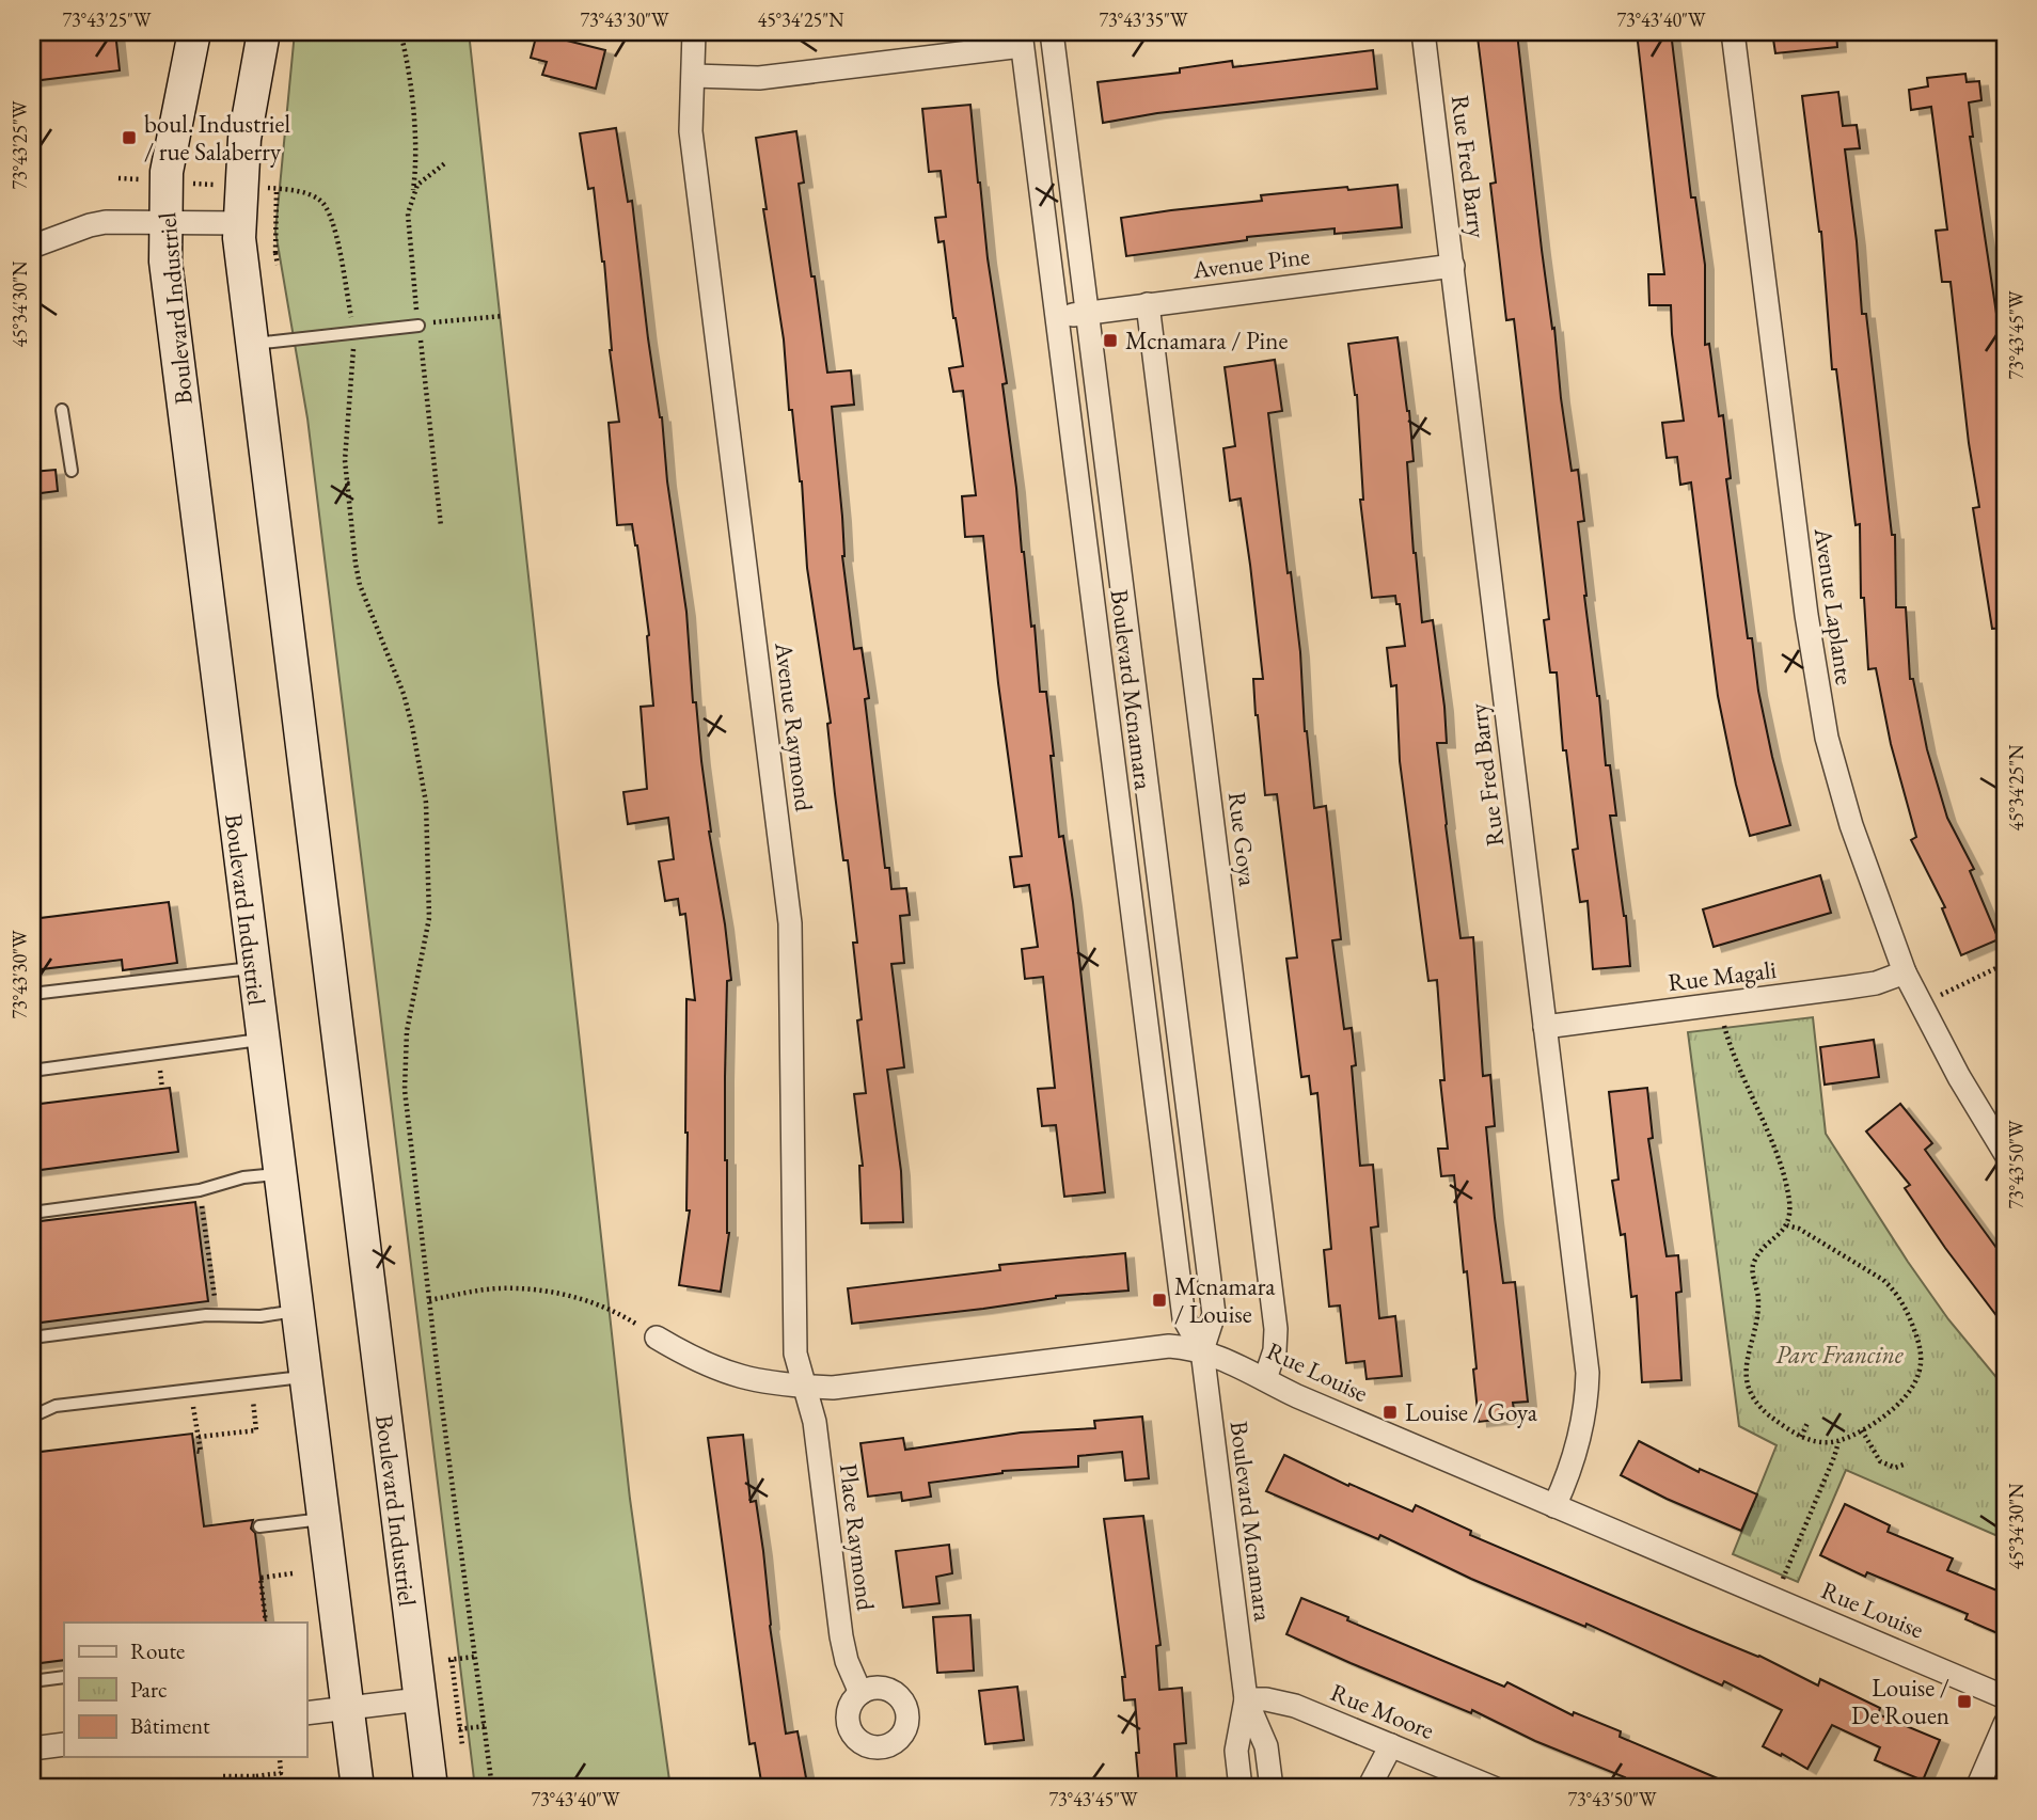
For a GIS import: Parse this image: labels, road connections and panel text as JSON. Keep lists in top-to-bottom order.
{
  "streets": {
    "street": [
      "Rue Fred Barry",
      "Avenue Pine",
      "Boulevard Industriel",
      "Avenue Laplante",
      "Boulevard Mcnamara",
      "Avenue Raymond",
      "Rue Goya",
      "Rue Magali",
      "Rue Louise",
      "Place Raymond",
      "Rue Moore"
    ]
  },
  "crossings": [
    ["Rue Fred Barry", "Avenue Pine"],
    ["Rue Fred Barry", "Rue Magali"],
    ["Rue Fred Barry", "Rue Louise"],
    ["Avenue Pine", "Boulevard Mcnamara"],
    ["Avenue Pine", "Rue Goya"],
    ["Avenue Laplante", "Rue Magali"],
    ["Boulevard Mcnamara", "Rue Louise"],
    ["Boulevard Mcnamara", "Rue Moore"],
    ["Avenue Raymond", "Rue Louise"],
    ["Avenue Raymond", "Place Raymond"],
    ["Rue Goya", "Rue Louise"],
    ["Rue Louise", "Place Raymond"]
  ],
  "parks": ["Parc Francine"],
  "places": {
    "transit": [
      "boul. Industriel / rue Salaberry",
      "Mcnamara / Pine",
      "Mcnamara / Louise",
      "Louise / Goya",
      "Louise / De Rouen"
    ]
  },
  "legend": ["Route", "Parc", "Bâtiment"],
  "coordinates": [
    "73°43'25\"W",
    "73°43'30\"W",
    "45°34'25\"N",
    "73°43'35\"W",
    "73°43'40\"W",
    "45°34'30\"N",
    "73°43'45\"W",
    "73°43'50\"W"
  ]
}
